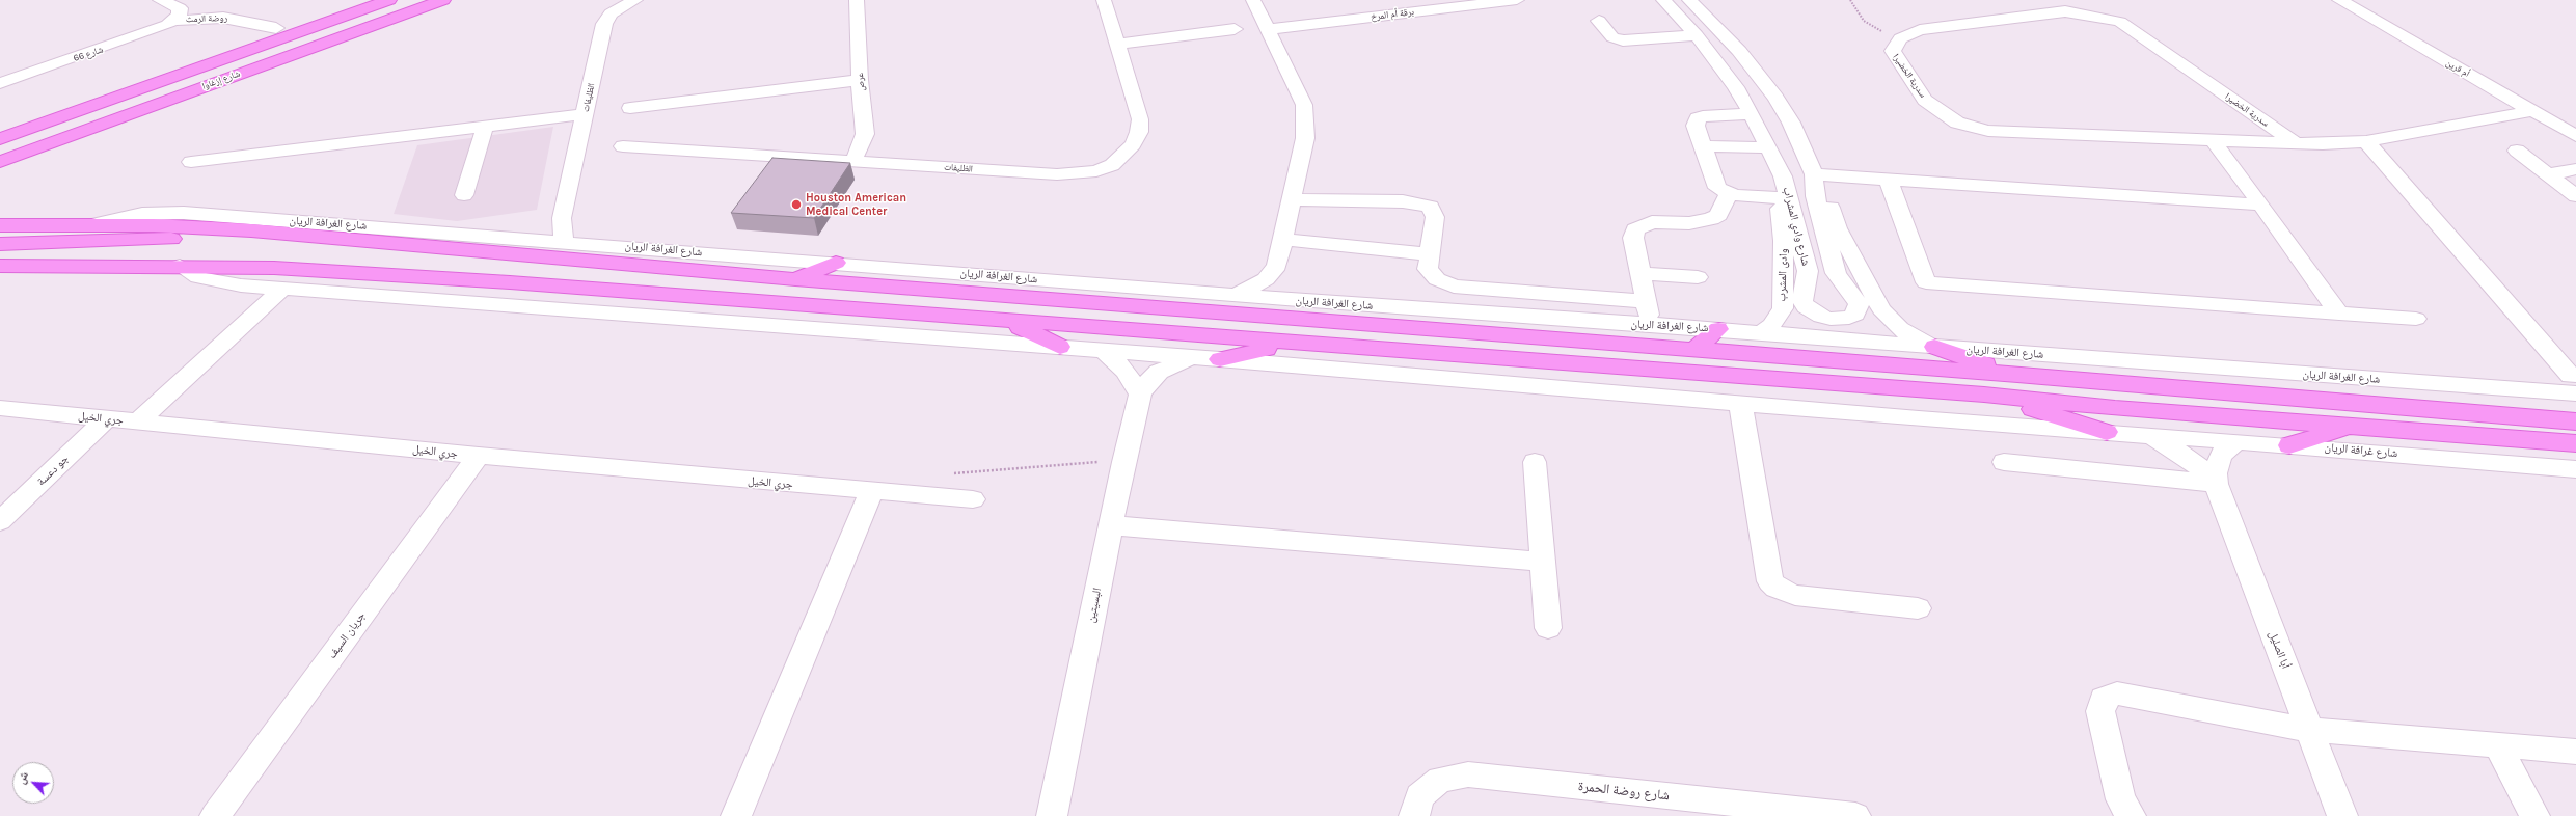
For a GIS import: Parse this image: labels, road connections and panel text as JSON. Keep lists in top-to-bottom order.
{
  "streets": {
    "main road": ["شارع إزغاوا", "شارع الغرافة الريان"],
    "street": [
      "برقة أم المرخ",
      "روضة الرمث",
      "شارع 66",
      "أم قرين",
      "سدرية الخضيرا",
      "عرص",
      "الظليفات",
      "شارع وادي المشراب",
      "وادى المشرب",
      "جري الخيل",
      "شارع غرافة الريان",
      "جو دعسة",
      "البسيتين",
      "جريان السيف",
      "أبا الصليل",
      "شارع روضة الحمرة"
    ]
  },
  "crossings": [
    ["روضة الرمث", "شارع 66"],
    ["أم قرين", "سدرية الخضيرا"],
    ["عرص", "الظليفات"],
    ["الظليفات", "شارع الغرافة الريان"],
    ["شارع الغرافة الريان", "شارع وادي المشراب"],
    ["شارع الغرافة الريان", "وادى المشرب"],
    ["شارع وادي المشراب", "وادى المشرب"],
    ["جري الخيل", "جو دعسة"],
    ["جري الخيل", "جريان السيف"],
    ["شارع غرافة الريان", "أبا الصليل"]
  ],
  "places": ["Houston American Medical Center"],
  "north": "top left"
}
